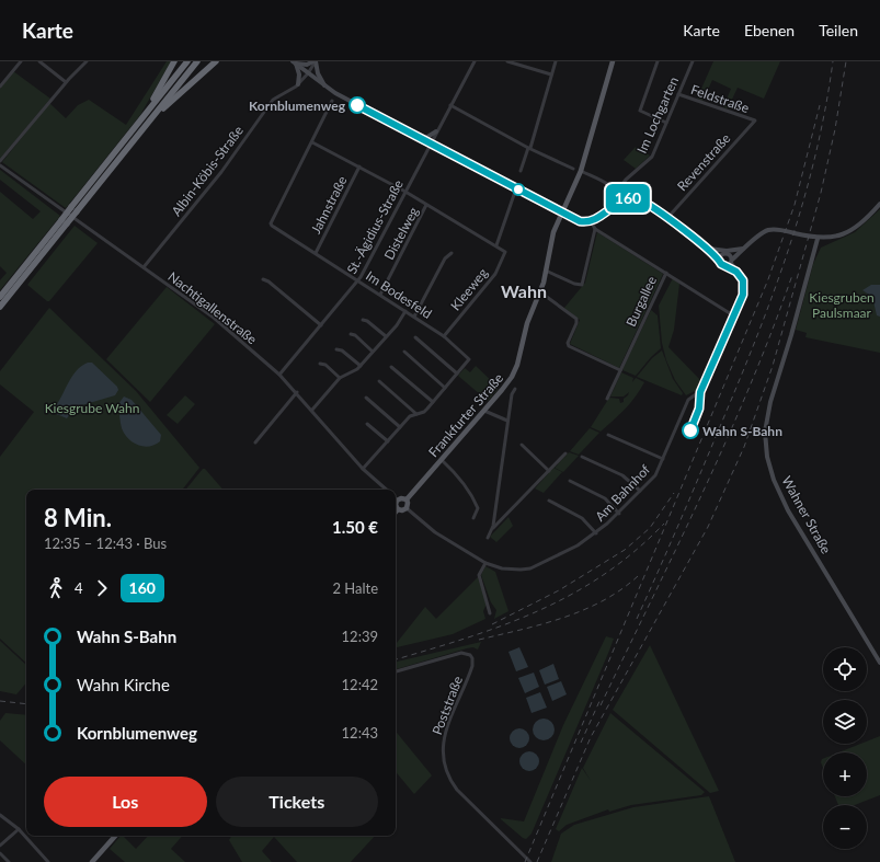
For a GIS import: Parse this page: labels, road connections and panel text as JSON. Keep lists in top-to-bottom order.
{
  "streets": {
    "main road": ["Frankfurter Straße"],
    "street": [
      "Feldstraße",
      "Im Lochgarten",
      "Revenstraße",
      "Albin-Köbis-Straße",
      "Jahnstraße",
      "St.-Ägidius-Straße",
      "Distelweg",
      "Kleeweg",
      "Im Bodesfeld",
      "Burgallee",
      "Nachtigallenstraße",
      "Am Bahnhof",
      "Wahner Straße",
      "Poststraße"
    ]
  },
  "crossings": [
    ["Feldstraße", "Im Lochgarten"],
    ["Feldstraße", "Revenstraße"],
    ["Albin-Köbis-Straße", "Nachtigallenstraße"],
    ["Jahnstraße", "Im Bodesfeld"],
    ["St.-Ägidius-Straße", "Im Bodesfeld"],
    ["St.-Ägidius-Straße", "Nachtigallenstraße"],
    ["Distelweg", "Im Bodesfeld"],
    ["Kleeweg", "Im Bodesfeld"],
    ["Frankfurter Straße", "Am Bahnhof"]
  ],
  "districts": ["Wahn"],
  "parks": ["Kiesgruben Paulsmaar", "Kiesgrube Wahn"],
  "places": ["Kornblumenweg", "Wahn S-Bahn"],
  "lines": ["bus line 160"],
  "page": {
    "header": "Karte",
    "nav": ["Karte", "Ebenen", "Teilen"],
    "on_map": "160",
    "heading": ["8 Min.", "12:35 – 12:43 · Bus", "1.50 €"],
    "legs": ["4", "160", "2 Halte"],
    "list": [
      {
        "name": "Wahn S-Bahn",
        "value": "12:39"
      },
      {
        "name": "Wahn Kirche",
        "value": "12:42"
      },
      {
        "name": "Kornblumenweg",
        "value": "12:43"
      }
    ],
    "map_buttons": ["+", "−"],
    "buttons": ["Los", "Tickets"]
  }
}
